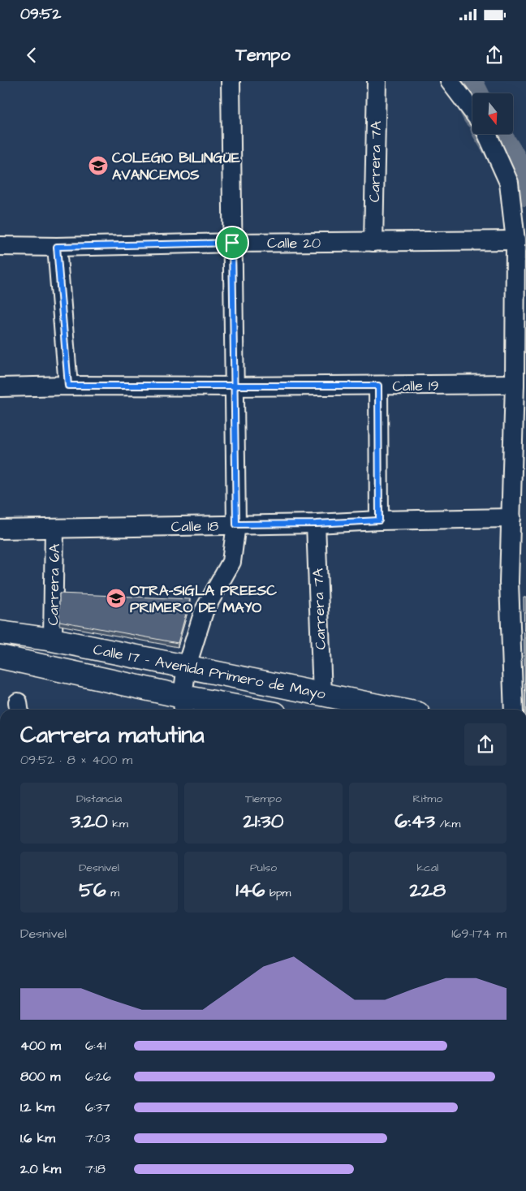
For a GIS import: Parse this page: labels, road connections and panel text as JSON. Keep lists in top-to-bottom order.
{
  "streets": {
    "main road": ["Calle 17 - Avenida Primero de Mayo"],
    "street": [
      "Carrera 7A",
      "Calle 20",
      "Calle 19",
      "Calle 18",
      "Carrera 6A"
    ]
  },
  "crossings": [
    ["Carrera 7A", "Calle 20"],
    ["Carrera 7A", "Calle 18"],
    ["Carrera 7A", "Calle 17 - Avenida Primero de Mayo"],
    ["Calle 18", "Carrera 6A"],
    ["Carrera 6A", "Calle 17 - Avenida Primero de Mayo"]
  ],
  "places": {
    "school or university": ["COLEGIO BILINGÜE AVANCEMOS", "OTRA-SIGLA PREESC PRIMERO DE MAYO"]
  },
  "north": "bottom",
  "page": {
    "status": "09:52",
    "header": "Tempo",
    "heading": ["Carrera matutina", "09:52 · 8 × 400 m"],
    "stats": [
      ["Distancia", "3.20 km"],
      ["Tiempo", "21:30"],
      ["Ritmo", "6:43 /km"],
      ["Desnivel", "56 m"],
      ["Pulso", "146 bpm"],
      ["kcal", "228"]
    ],
    "chart": ["Desnivel", "169–174 m"],
    "list": [
      {
        "name": "400 m",
        "note": "6:41"
      },
      {
        "name": "800 m",
        "note": "6:26"
      },
      {
        "name": "1.2 km",
        "note": "6:37"
      },
      {
        "name": "1.6 km",
        "note": "7:03"
      },
      {
        "name": "2.0 km",
        "note": "7:18"
      }
    ]
  }
}
